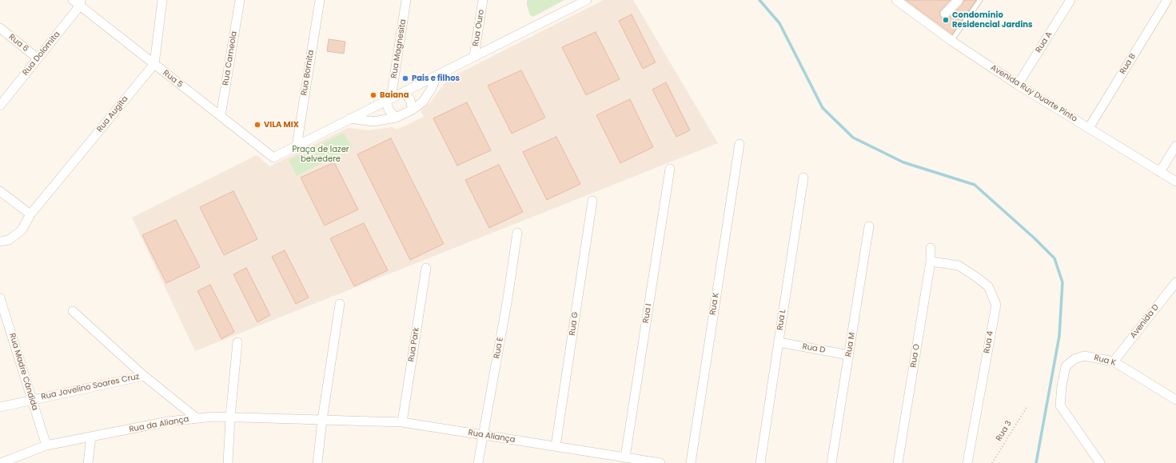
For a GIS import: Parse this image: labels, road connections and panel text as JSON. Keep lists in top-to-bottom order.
{
  "streets": {
    "street": [
      "Rua Ouro",
      "Rua A",
      "Rua 6",
      "Rua Magnesita",
      "Rua Dolomita",
      "Rua Carneola",
      "Rua B",
      "Rua Bornita",
      "Rua 5",
      "Avenida Ruy Duarte Pinto",
      "Rua Augita",
      "Rua K",
      "Rua I",
      "Rua L",
      "Avenida D",
      "Rua G",
      "Rua 4",
      "Rua Park",
      "Rua M",
      "Rua E",
      "Rua D",
      "Rua O",
      "Rua Madre Cândida",
      "Rua Jovelino Soares Cruz",
      "Rua da Aliança",
      "Rua Aliança"
    ],
    "path": ["Rua 3"]
  },
  "crossings": [
    ["Rua A", "Avenida Ruy Duarte Pinto"],
    ["Rua 6", "Rua Dolomita"],
    ["Rua Dolomita", "Rua 5"],
    ["Rua Carneola", "Rua 5"],
    ["Rua B", "Avenida Ruy Duarte Pinto"],
    ["Rua Bornita", "Rua 5"],
    ["Rua 5", "Rua Augita"],
    ["Rua K", "Avenida D"],
    ["Rua I", "Rua Aliança"],
    ["Rua L", "Rua D"],
    ["Rua G", "Rua Aliança"],
    ["Rua 4", "Rua O"],
    ["Rua Park", "Rua Aliança"],
    ["Rua M", "Rua D"],
    ["Rua E", "Rua Aliança"],
    ["Rua Madre Cândida", "Rua Jovelino Soares Cruz"],
    ["Rua Madre Cândida", "Rua da Aliança"],
    ["Rua da Aliança", "Rua Aliança"]
  ],
  "parks": ["Praça de lazer belvedere"],
  "places": [
    "Condomínio Residencial Jardins",
    "Pais e filhos",
    "Baiana",
    "VILA MIX"
  ]
}
